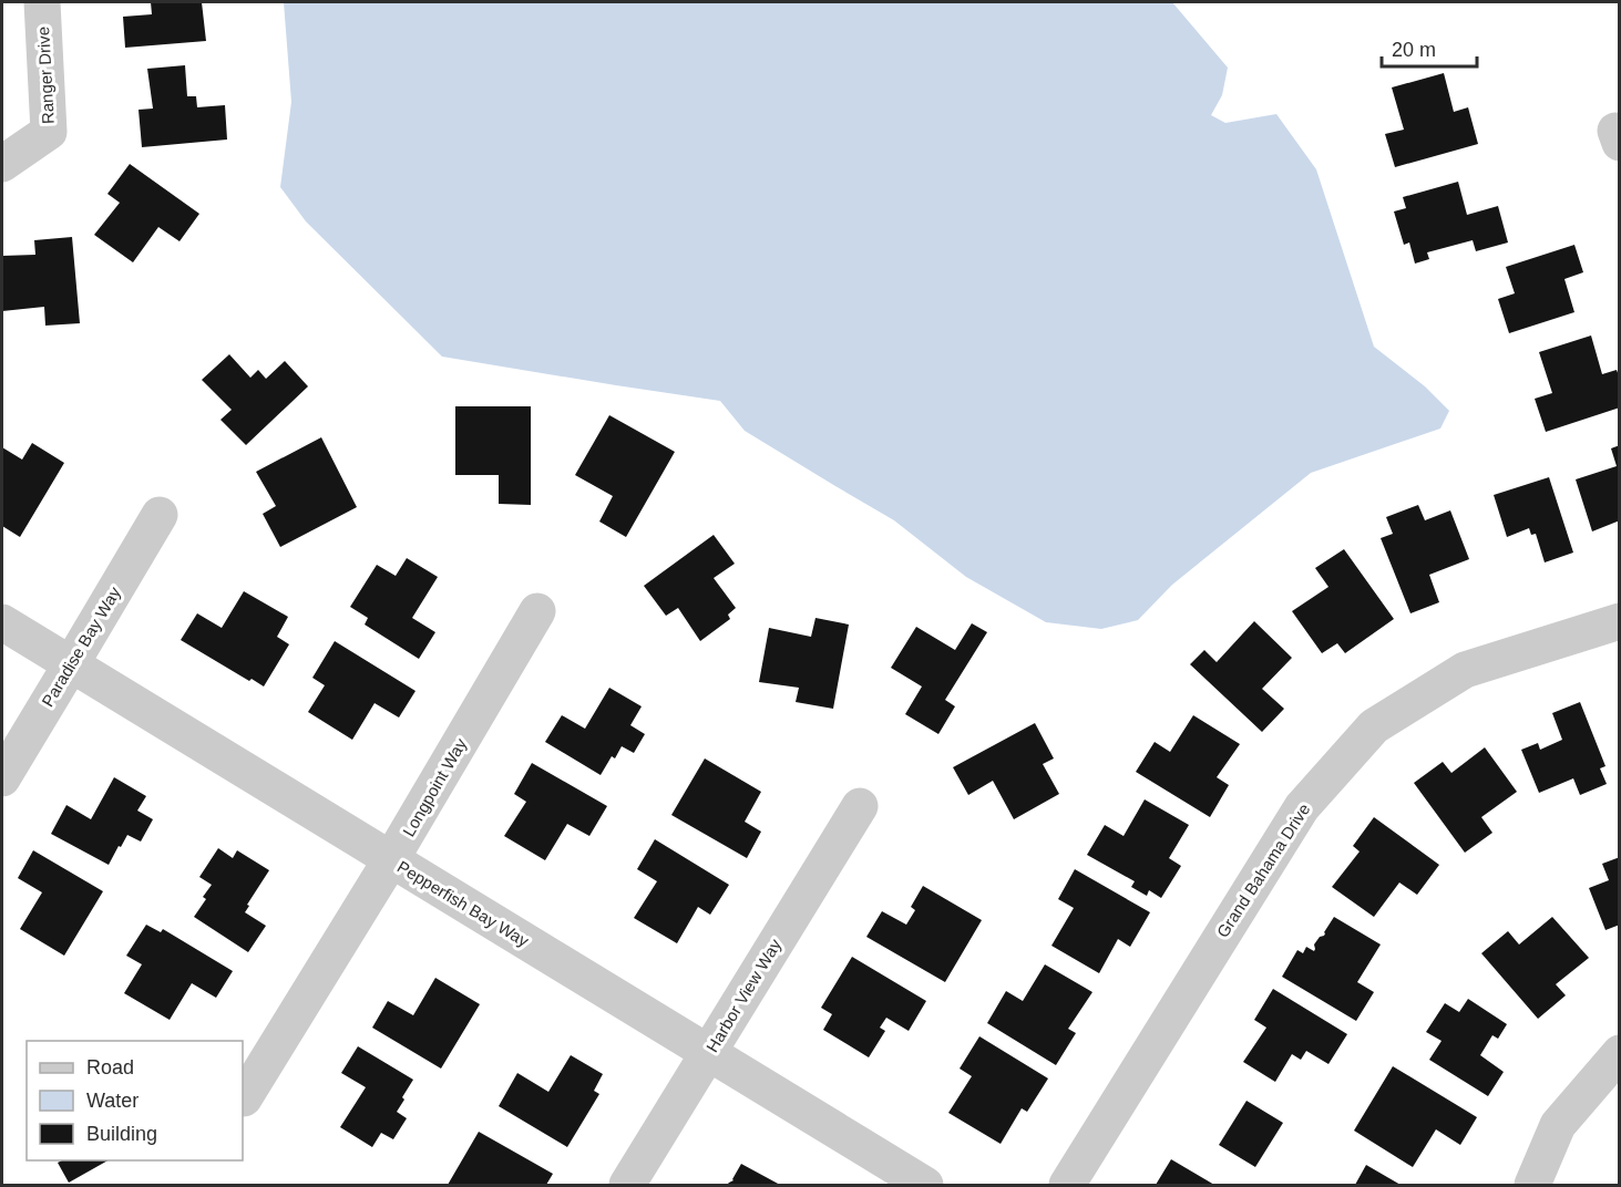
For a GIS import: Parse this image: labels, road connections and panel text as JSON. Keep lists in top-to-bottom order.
{
  "streets": {
    "street": [
      "Ranger Drive",
      "Paradise Bay Way",
      "Longpoint Way",
      "Grand Bahama Drive",
      "Pepperfish Bay Way",
      "Harbor View Way"
    ]
  },
  "crossings": [
    ["Paradise Bay Way", "Pepperfish Bay Way"],
    ["Longpoint Way", "Pepperfish Bay Way"],
    ["Pepperfish Bay Way", "Harbor View Way"]
  ],
  "legend": ["Road", "Water", "Building"],
  "scale_bar": "20 m"
}
